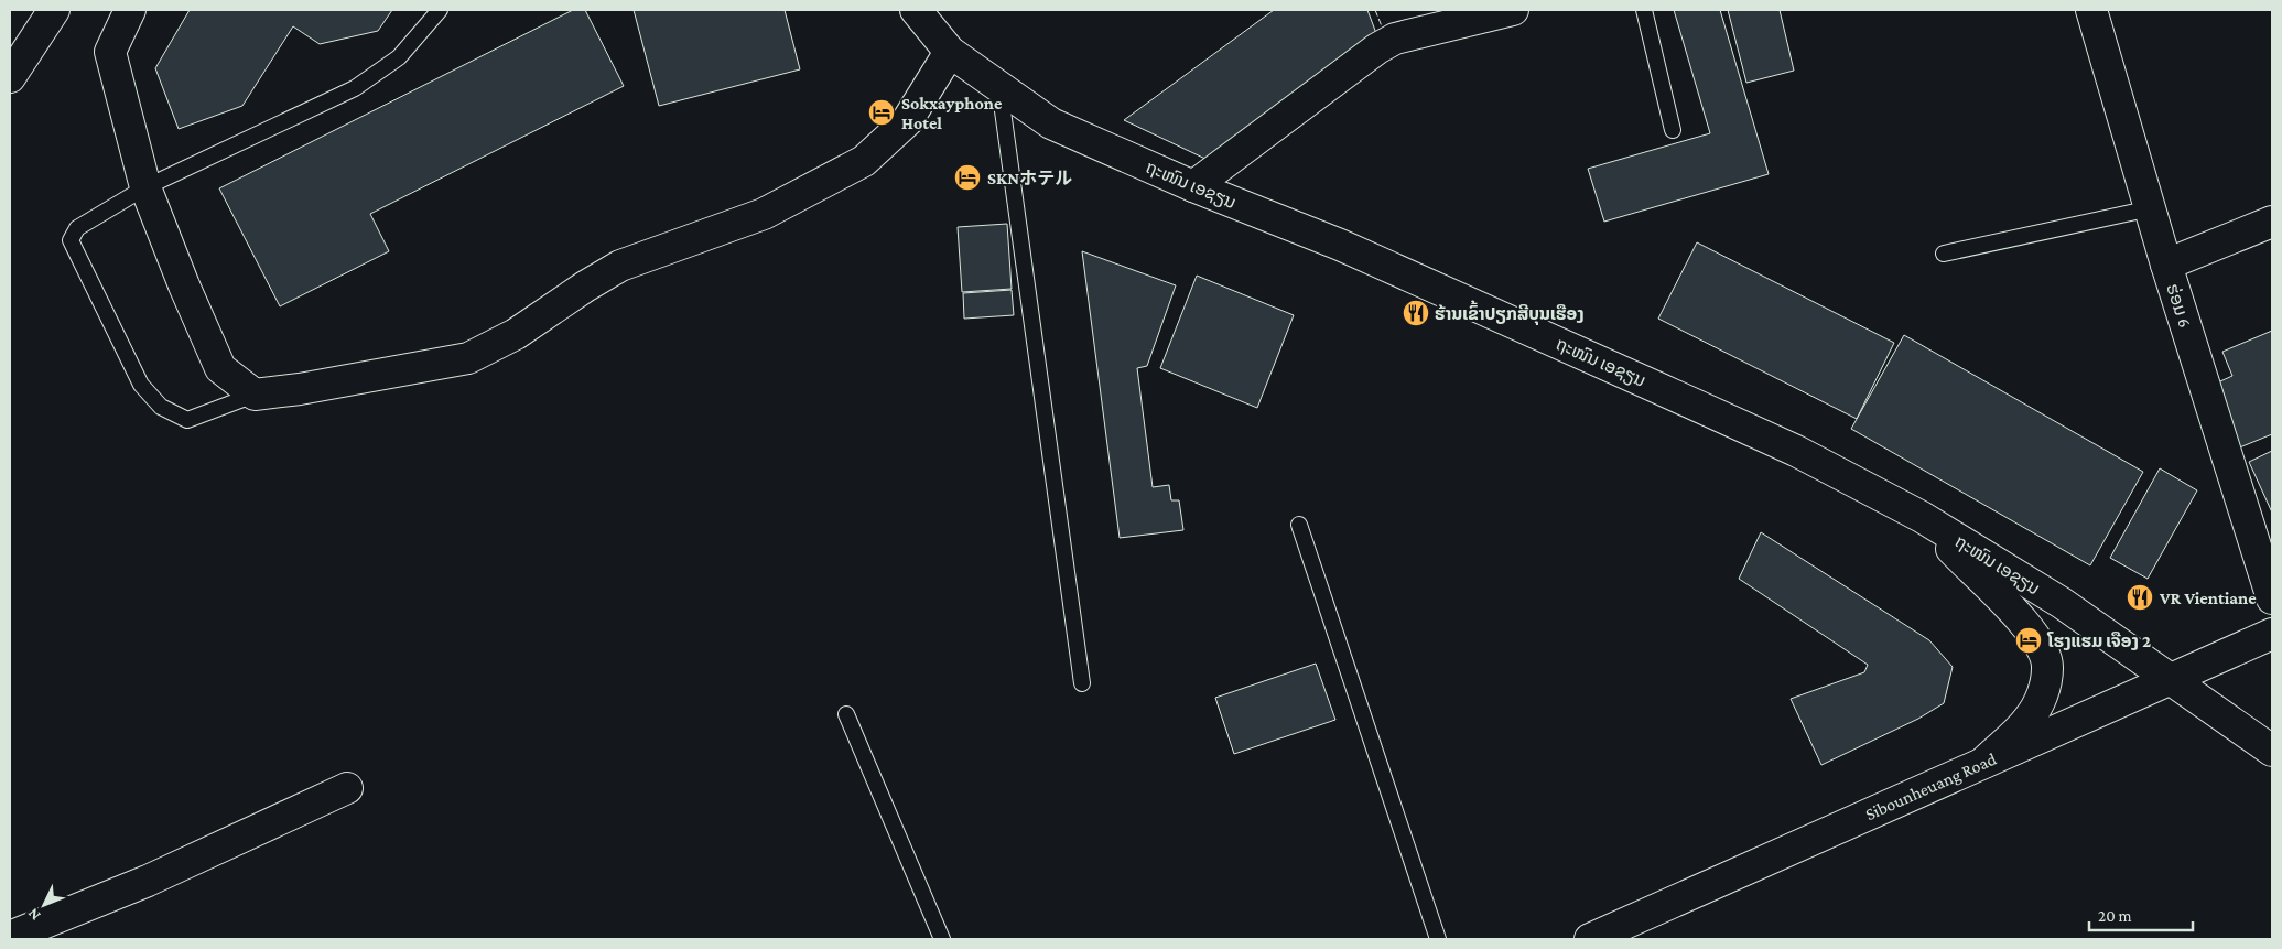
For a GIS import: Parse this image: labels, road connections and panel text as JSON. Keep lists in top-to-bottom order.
{
  "streets": {
    "street": ["ຖະໜົນ ເອຊຽນ", "ຮ່ອມ 6", "Sibounheuang Road"]
  },
  "crossings": [
    ["ຖະໜົນ ເອຊຽນ", "Sibounheuang Road"]
  ],
  "places": {
    "hotel": ["Sokxayphone Hotel", "SKNホテル", "ໂຮງແຮມ ເຈືອງ 2"],
    "restaurant": ["ຮ້ານເຂົ້າປຽກສີບຸນເຮືອງ", "VR Vientiane"]
  },
  "scale_bar": "20 m",
  "north": "bottom left"
}
